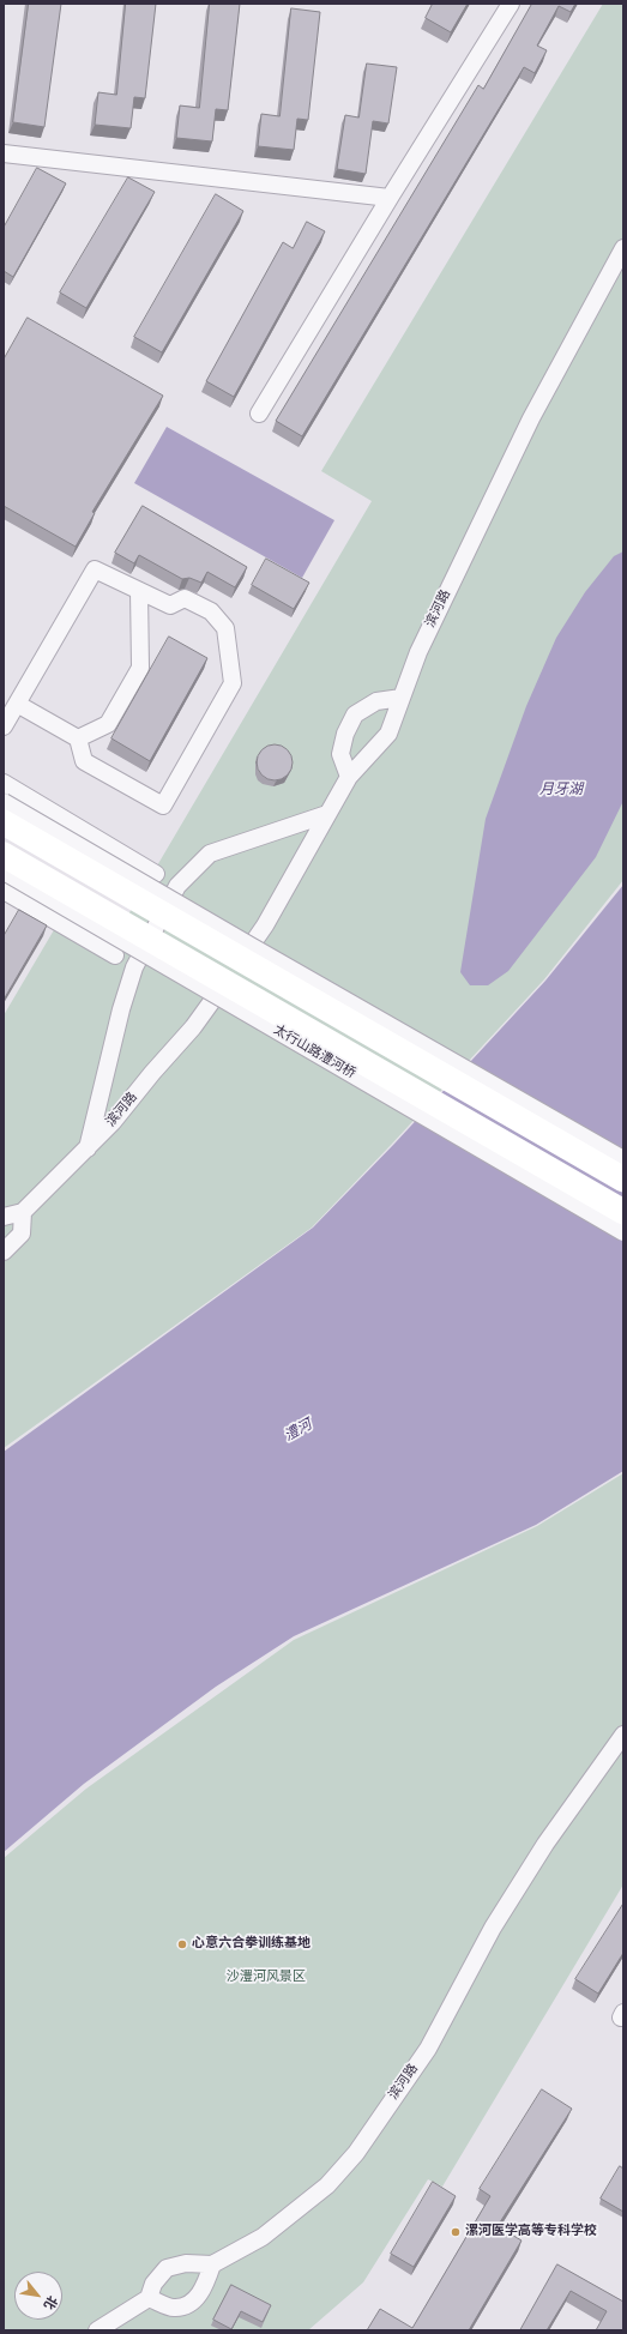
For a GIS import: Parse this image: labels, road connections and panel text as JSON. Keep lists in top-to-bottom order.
{
  "streets": {
    "main road": ["太行山路澧河桥"],
    "street": ["滨河路"]
  },
  "crossings": [
    ["滨河路", "太行山路澧河桥"]
  ],
  "water": ["月牙湖", "澧河"],
  "parks": ["沙澧河风景区"],
  "places": ["心意六合拳训练基地", "漯河医学高等专科学校"],
  "north": "bottom right"
}
